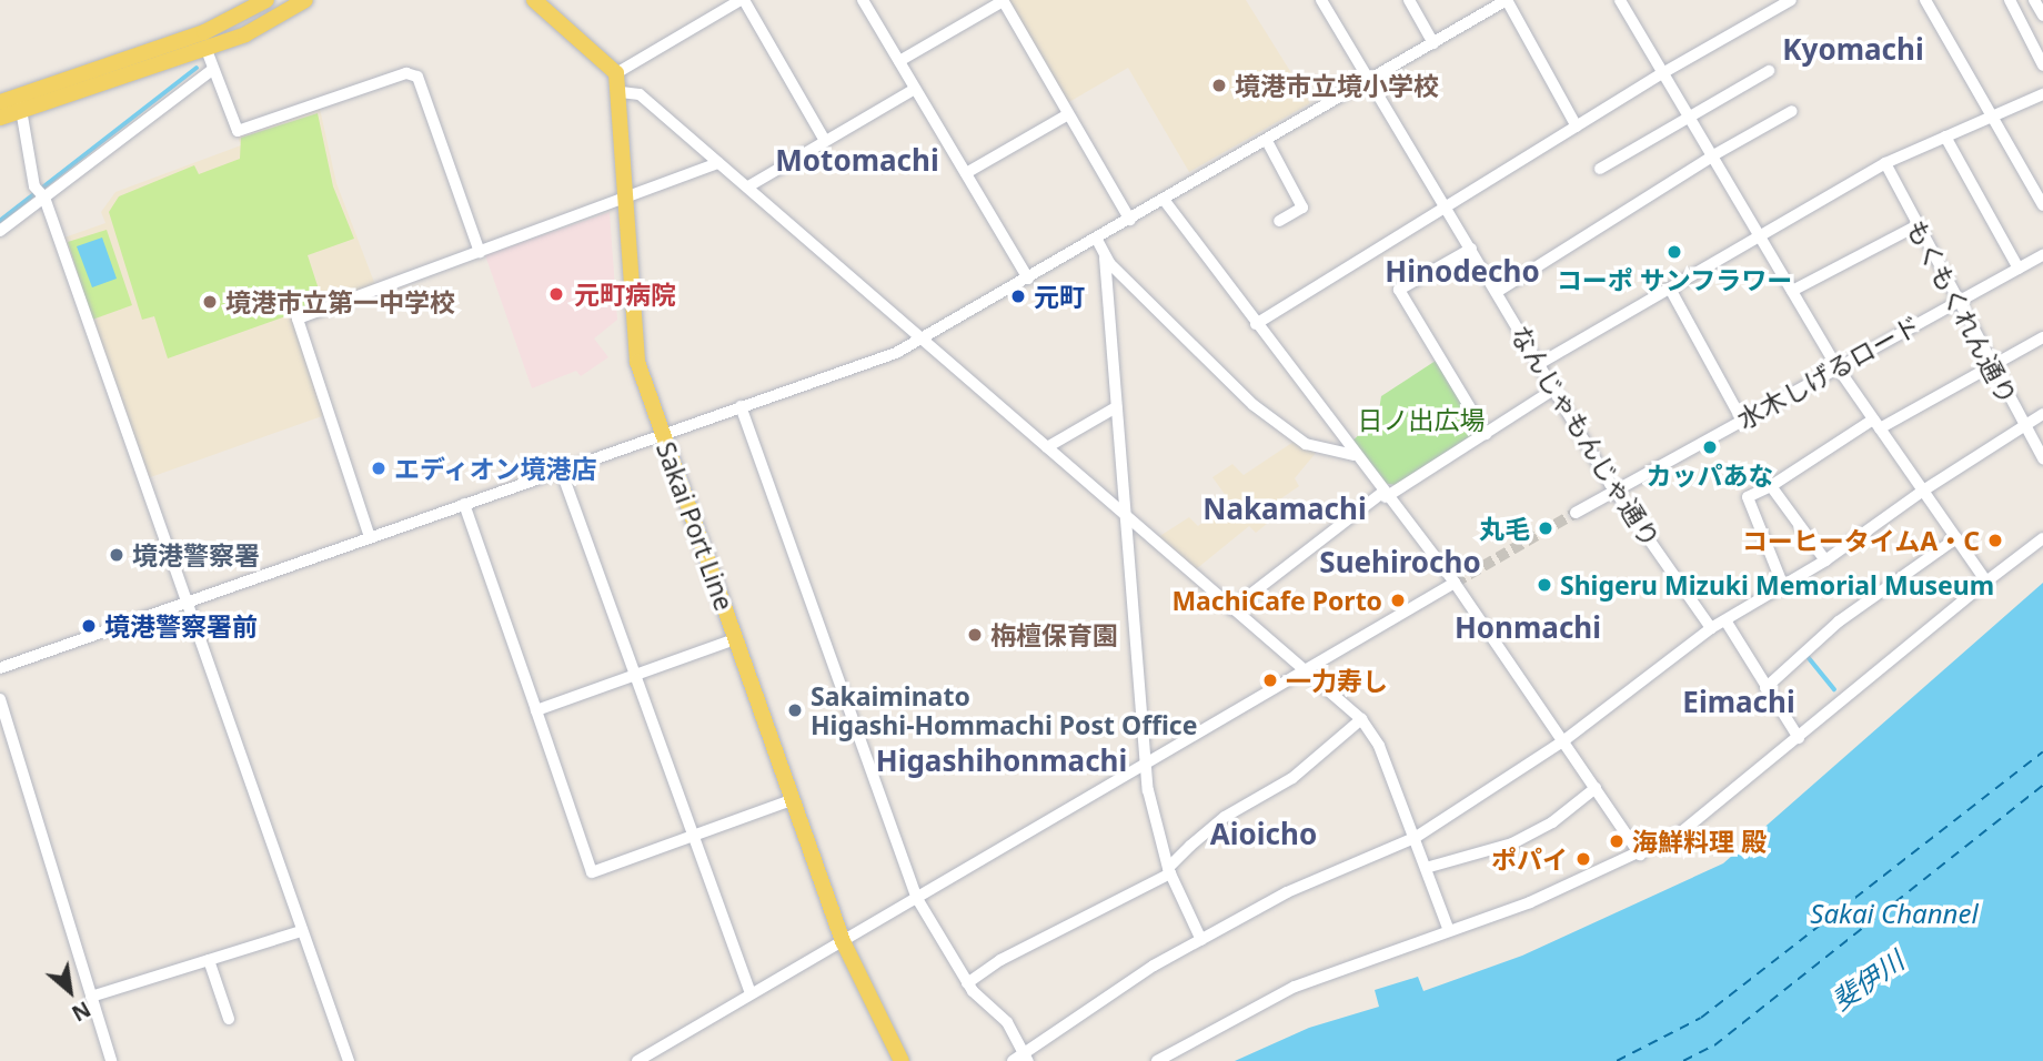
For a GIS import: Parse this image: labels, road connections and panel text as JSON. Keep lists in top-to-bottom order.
{
  "streets": {
    "main road": ["Sakai Port Line"],
    "street": ["もくもくれん通り", "水木しげるロード", "なんじゃもんじゃ通り"]
  },
  "crossings": [
    ["もくもくれん通り", "水木しげるロード"],
    ["水木しげるロード", "なんじゃもんじゃ通り"]
  ],
  "districts": [
    "Kyomachi",
    "Motomachi",
    "Hinodecho",
    "Nakamachi",
    "Suehirocho",
    "Honmachi",
    "Eimachi",
    "Higashihonmachi",
    "Aioicho"
  ],
  "water": ["Sakai Channel", "斐伊川"],
  "parks": ["日ノ出広場"],
  "places": [
    "境港市立境小学校",
    "コーポ サンフラワー",
    "元町病院",
    "元町",
    "境港市立第一中学校",
    "カッパあな",
    "エディオン境港店",
    "丸毛",
    "コーヒータイムA・C",
    "境港警察署",
    "Shigeru Mizuki Memorial Museum",
    "MachiCafe Porto",
    "境港警察署前",
    "栴檀保育園",
    "一力寿し",
    "Sakaiminato Higashi-Hommachi Post Office",
    "海鮮料理 殿",
    "ポパイ"
  ],
  "north": "bottom right"
}
